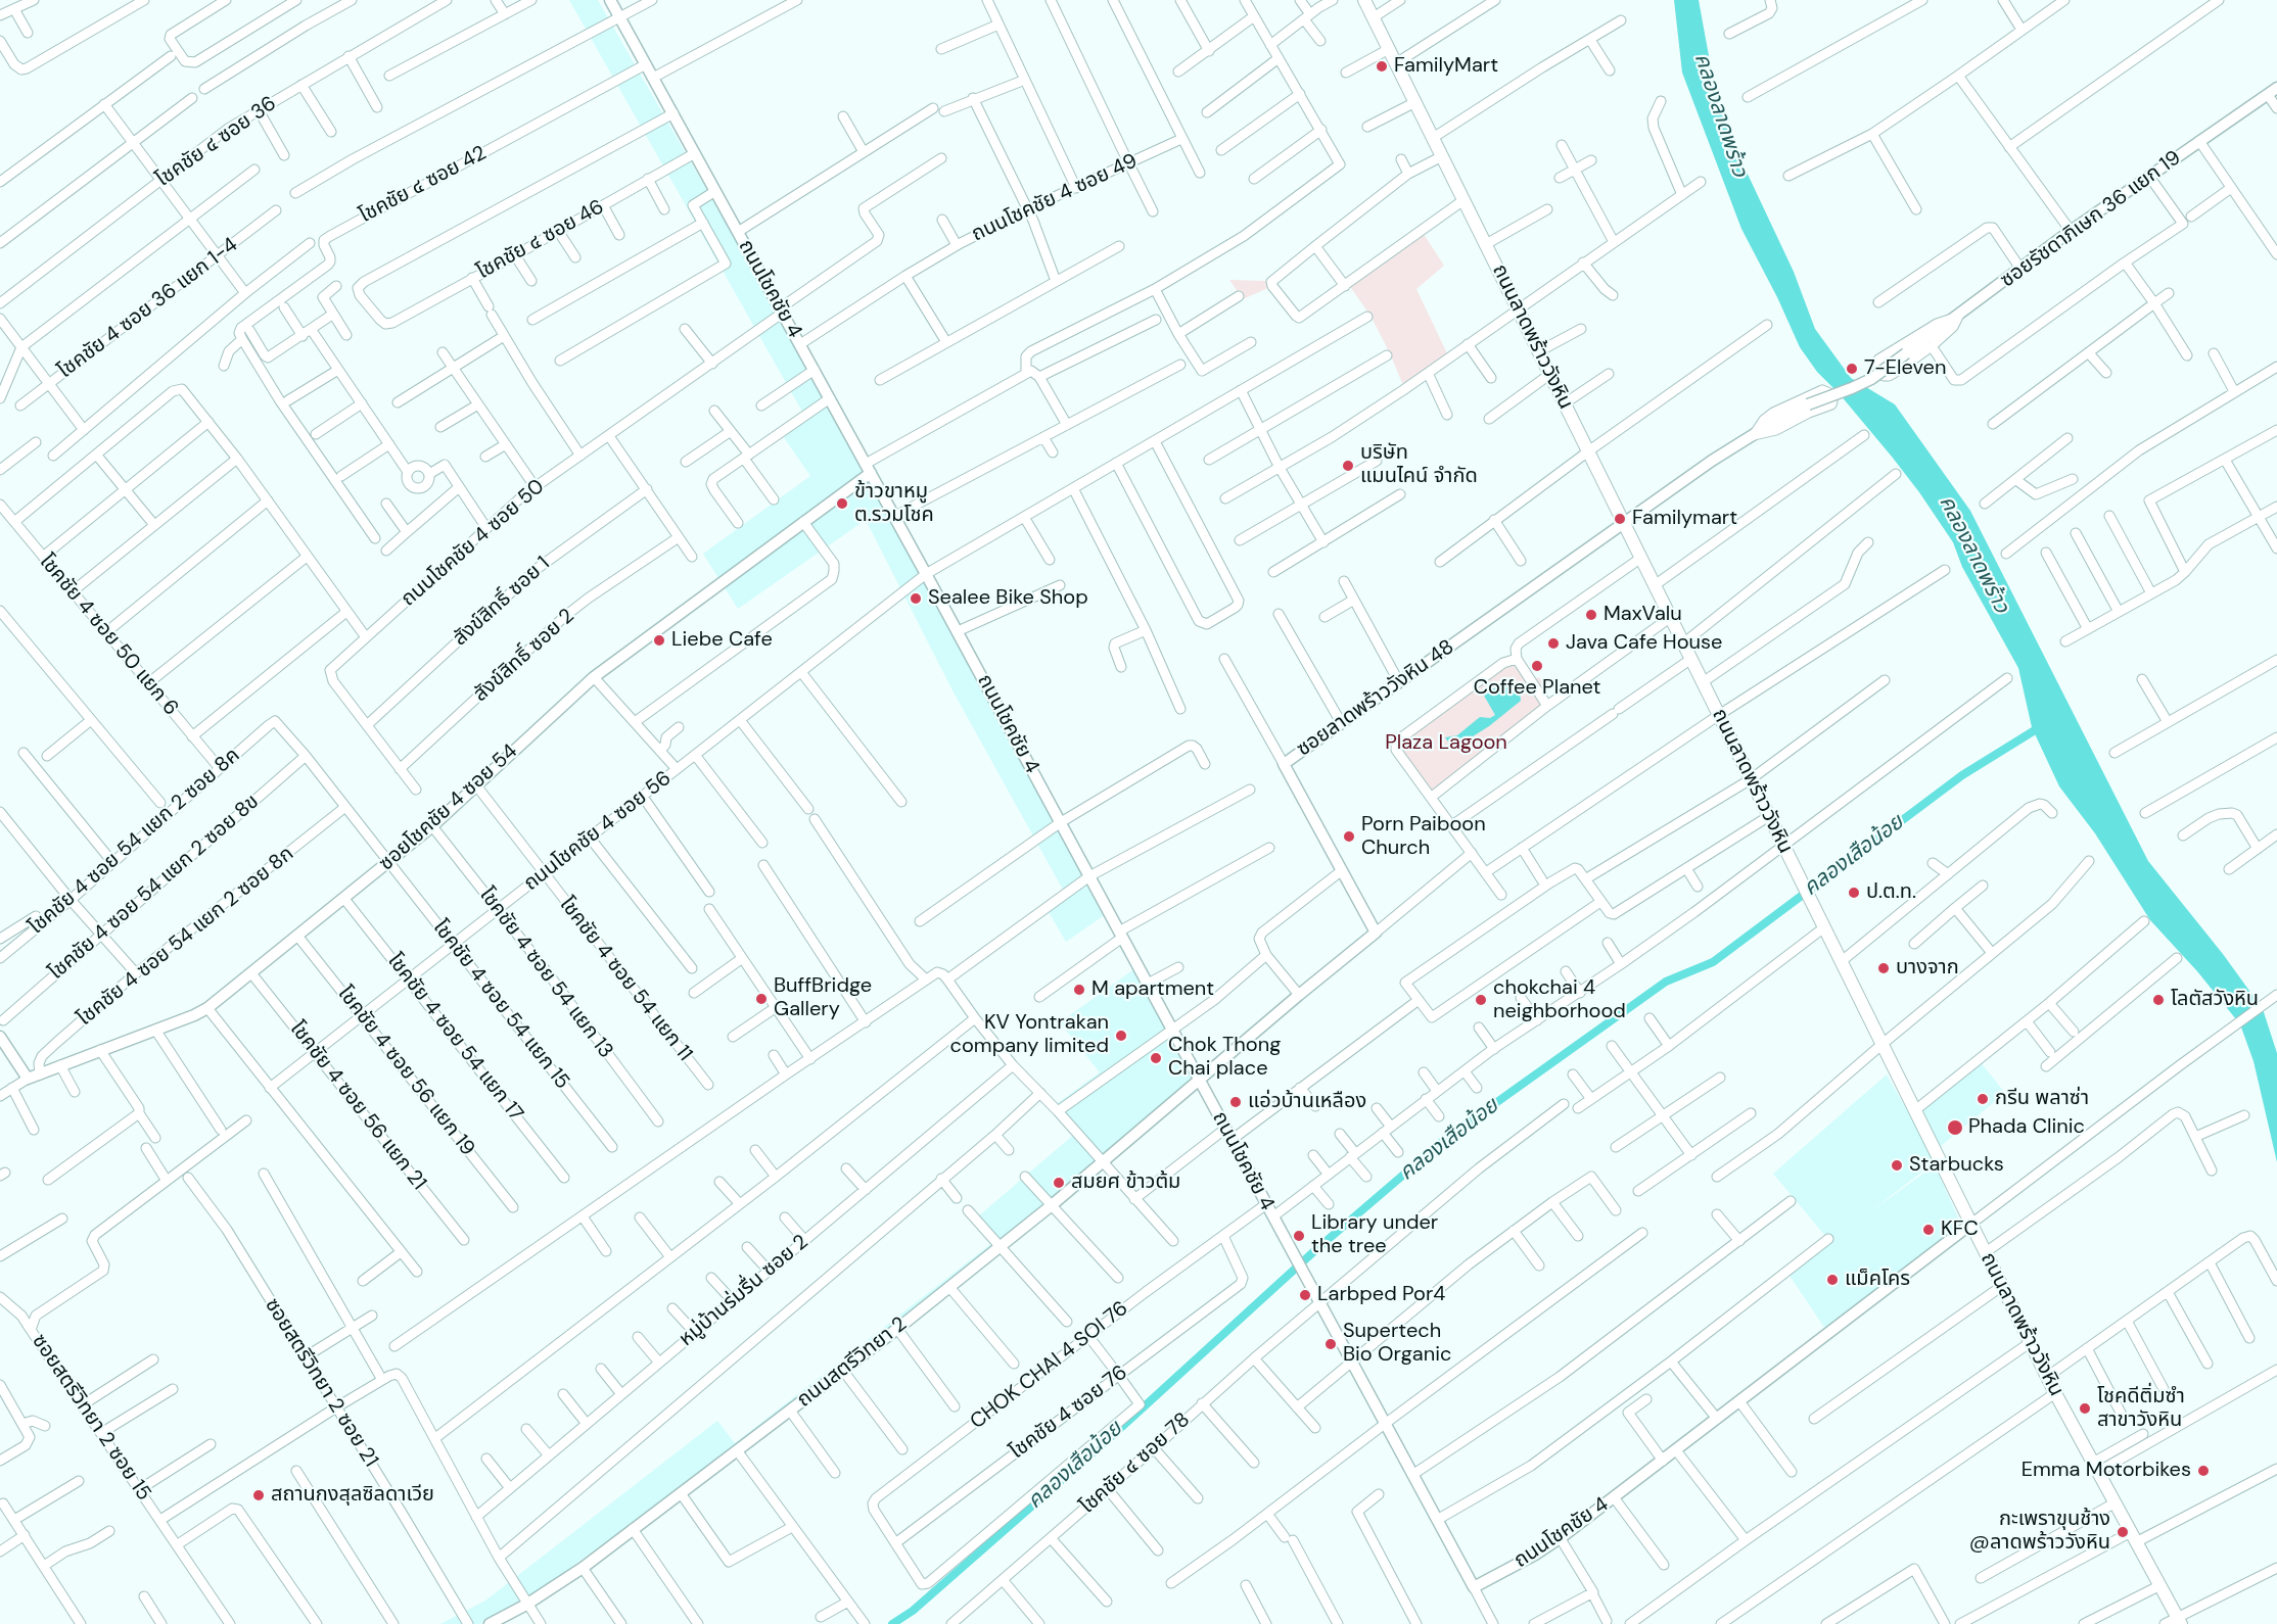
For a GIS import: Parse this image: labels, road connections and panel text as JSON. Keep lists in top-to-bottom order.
{
  "streets": {
    "main road": ["ถนนลาดพร้าววังหิน"],
    "street": [
      "โชคชัย ๔ ซอย 36",
      "โชคชัย ๔ ซอย 42",
      "ถนนโชคชัย 4 ซอย 49",
      "ซอยรัชดาภิเษก 36 แยก 19",
      "โชคชัย ๔ ซอย 46",
      "ถนนโชคชัย 4",
      "โชคชัย 4 ซอย 36 แยก 1-4",
      "ถนนโชคชัย 4 ซอย 50",
      "สังข์สิทธิ์ ซอย 1",
      "โชคชัย 4 ซอย 50 แยก 6",
      "สังข์สิทธิ์ ซอย 2",
      "ซอยลาดพร้าววังหิน 48",
      "ซอยโชคชัย 4 ซอย 54",
      "ถนนโชคชัย 4 ซอย 56",
      "โชคชัย 4 ซอย 54 แยก 2 ซอย 8ค",
      "โชคชัย 4 ซอย 54 แยก 2 ซอย 8ข",
      "โชคชัย 4 ซอย 54 แยก 2 ซอย 8ก",
      "โชคชัย 4 ซอย 54 แยก 13",
      "โชคชัย 4 ซอย 54 แยก 11",
      "โชคชัย 4 ซอย 54 แยก 15",
      "โชคชัย 4 ซอย 54 แยก 17",
      "โชคชัย 4 ซอย 56 แยก 19",
      "โชคชัย 4 ซอย 56 แยก 21",
      "หมู่บ้านร่มรื่น ซอย 2",
      "ถนนสตรีวิทยา 2",
      "CHOK CHAI 4 SOI 76",
      "ซอยสตรีวิทยา 2 ซอย 21",
      "โชคชัย 4 ซอย 76",
      "ซอยสตรีวิทยา 2 ซอย 15",
      "โชคชัย ๔ ซอย 78"
    ]
  },
  "crossings": [
    ["โชคชัย ๔ ซอย 42", "ถนนโชคชัย 4"],
    ["ถนนโชคชัย 4 ซอย 49", "ถนนโชคชัย 4"],
    ["ซอยรัชดาภิเษก 36 แยก 19", "ซอยลาดพร้าววังหิน 48"],
    ["โชคชัย ๔ ซอย 46", "ถนนโชคชัย 4"],
    ["ถนนโชคชัย 4", "ถนนลาดพร้าววังหิน"],
    ["ถนนโชคชัย 4", "ถนนโชคชัย 4 ซอย 50"],
    ["ถนนโชคชัย 4", "ซอยโชคชัย 4 ซอย 54"],
    ["ถนนโชคชัย 4", "ถนนโชคชัย 4 ซอย 56"],
    ["ถนนโชคชัย 4", "ถนนสตรีวิทยา 2"],
    ["ถนนโชคชัย 4", "CHOK CHAI 4 SOI 76"],
    ["ถนนโชคชัย 4", "โชคชัย ๔ ซอย 78"],
    ["ถนนลาดพร้าววังหิน", "ซอยลาดพร้าววังหิน 48"],
    ["ถนนโชคชัย 4 ซอย 50", "สังข์สิทธิ์ ซอย 1"],
    ["ถนนโชคชัย 4 ซอย 50", "สังข์สิทธิ์ ซอย 2"],
    ["ซอยลาดพร้าววังหิน 48", "ถนนสตรีวิทยา 2"],
    ["ซอยโชคชัย 4 ซอย 54", "โชคชัย 4 ซอย 54 แยก 2 ซอย 8ก"],
    ["ซอยโชคชัย 4 ซอย 54", "โชคชัย 4 ซอย 54 แยก 13"],
    ["ซอยโชคชัย 4 ซอย 54", "โชคชัย 4 ซอย 54 แยก 11"],
    ["ซอยโชคชัย 4 ซอย 54", "โชคชัย 4 ซอย 54 แยก 15"],
    ["ซอยโชคชัย 4 ซอย 54", "โชคชัย 4 ซอย 54 แยก 17"],
    ["ซอยโชคชัย 4 ซอย 54", "โชคชัย 4 ซอย 56 แยก 19"],
    ["ซอยโชคชัย 4 ซอย 54", "โชคชัย 4 ซอย 56 แยก 21"],
    ["ถนนโชคชัย 4 ซอย 56", "โชคชัย 4 ซอย 54 แยก 13"],
    ["ถนนโชคชัย 4 ซอย 56", "โชคชัย 4 ซอย 54 แยก 11"],
    ["ถนนโชคชัย 4 ซอย 56", "โชคชัย 4 ซอย 54 แยก 15"],
    ["ถนนโชคชัย 4 ซอย 56", "โชคชัย 4 ซอย 54 แยก 17"],
    ["ถนนโชคชัย 4 ซอย 56", "โชคชัย 4 ซอย 56 แยก 19"],
    ["ถนนโชคชัย 4 ซอย 56", "โชคชัย 4 ซอย 56 แยก 21"],
    ["โชคชัย 4 ซอย 54 แยก 2 ซอย 8ค", "โชคชัย 4 ซอย 54 แยก 15"],
    ["โชคชัย 4 ซอย 54 แยก 2 ซอย 8ข", "โชคชัย 4 ซอย 54 แยก 15"],
    ["โชคชัย 4 ซอย 54 แยก 2 ซอย 8ก", "โชคชัย 4 ซอย 54 แยก 15"],
    ["CHOK CHAI 4 SOI 76", "โชคชัย 4 ซอย 76"]
  ],
  "water": ["คลองลาดพร้าว", "คลองเสือน้อย"],
  "parks": ["Plaza Lagoon"],
  "places": [
    "FamilyMart",
    "7-Eleven",
    "บริษัท แมนไคน์ จำกัด",
    "ข้าวขาหมู ต.รวมโชค",
    "Familymart",
    "Sealee Bike Shop",
    "MaxValu",
    "Liebe Cafe",
    "Java Cafe House",
    "Coffee Planet",
    "Porn Paiboon Church",
    "ป.ต.ท.",
    "บางจาก",
    "M apartment",
    "BuffBridge Gallery",
    "chokchai 4 neighborhood",
    "โลตัสวังหิน",
    "KV Yontrakan company limited",
    "Chok Thong Chai place",
    "กรีน พลาซ่า",
    "แอ่วบ้านเหลือง",
    "Phada Clinic",
    "Starbucks",
    "สมยศ ข้าวต้ม",
    "KFC",
    "Library under the tree",
    "แม็คโคร",
    "Larbped Por4",
    "Supertech Bio Organic",
    "โชคดีติ่มซำ สาขาวังหิน",
    "Emma Motorbikes",
    "สถานกงสุลซิลดาเวีย",
    "กะเพราขุนช้าง @ลาดพร้าววังหิน"
  ]
}
